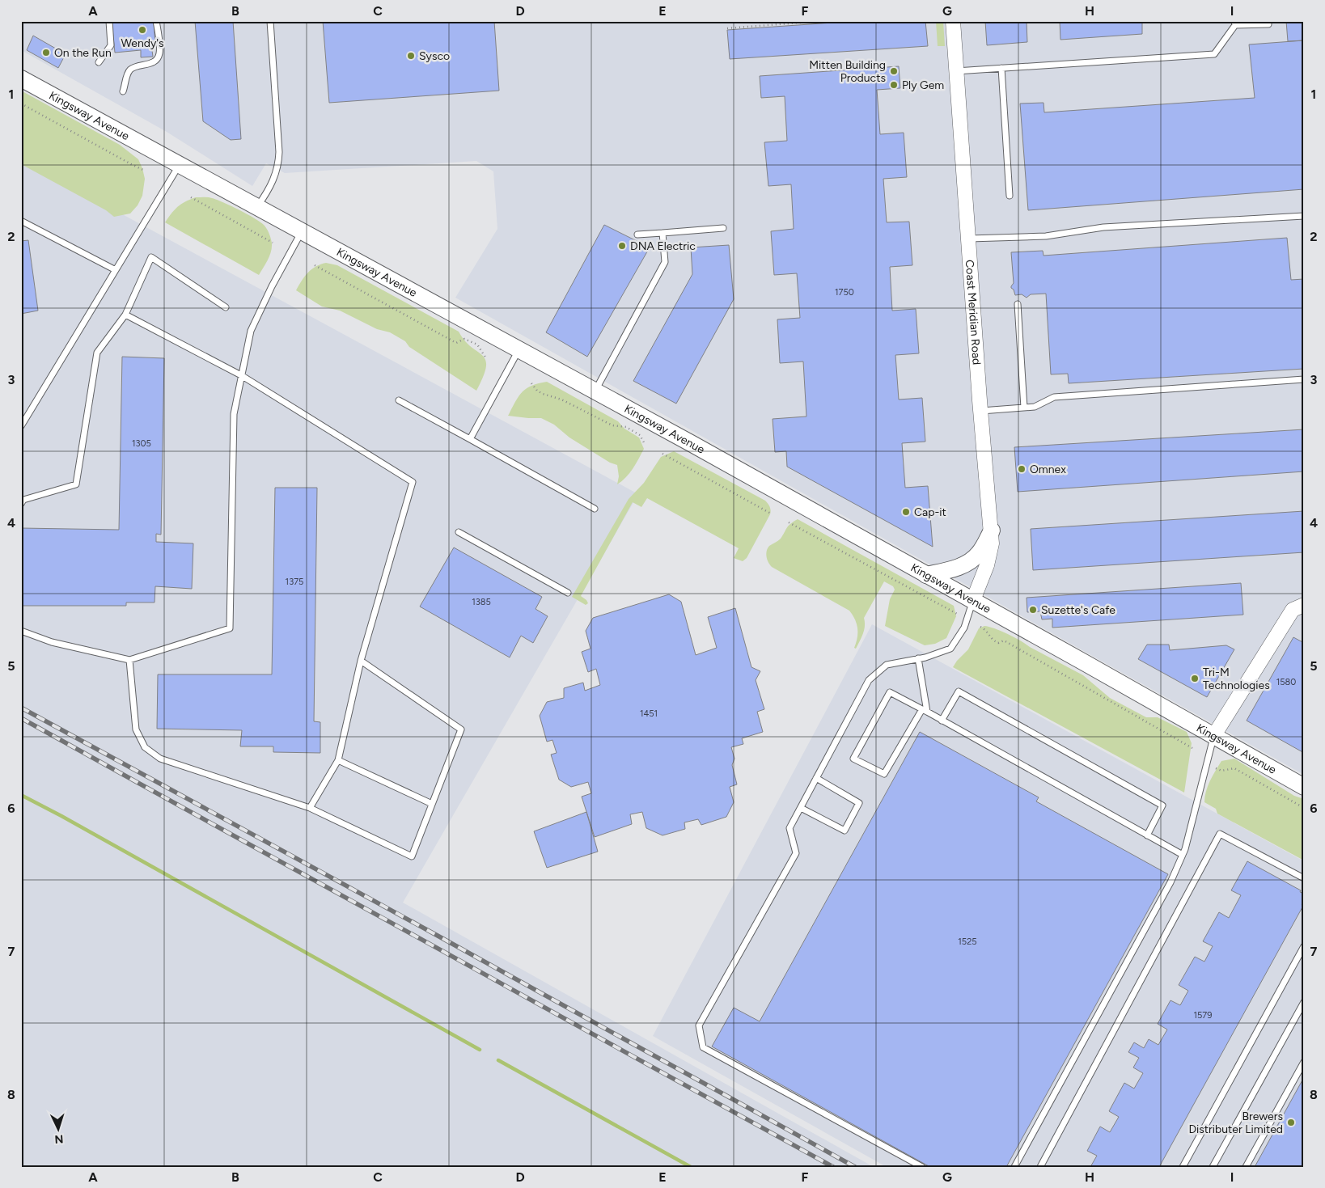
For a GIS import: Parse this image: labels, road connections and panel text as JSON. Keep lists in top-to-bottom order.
{
  "streets": {
    "main road": ["Kingsway Avenue"],
    "street": ["Coast Meridian Road"]
  },
  "crossings": [
    ["Kingsway Avenue", "Coast Meridian Road"]
  ],
  "places": [
    "Wendy's",
    "On the Run",
    "Sysco",
    "Mitten Building Products",
    "Ply Gem",
    "DNA Electric",
    "Omnex",
    "Cap-it",
    "Suzette's Cafe",
    "Tri-M Technologies",
    "Brewers Distributer Limited"
  ],
  "house_numbers": [
    "1750",
    "1305",
    "1375",
    "1385",
    "1580",
    "1451",
    "1525",
    "1579"
  ],
  "north": "bottom",
  "grid": {
    "columns": [
      "A",
      "B",
      "C",
      "D",
      "E",
      "F",
      "G",
      "H",
      "I"
    ],
    "rows": [
      "1",
      "2",
      "3",
      "4",
      "5",
      "6",
      "7",
      "8"
    ]
  }
}
